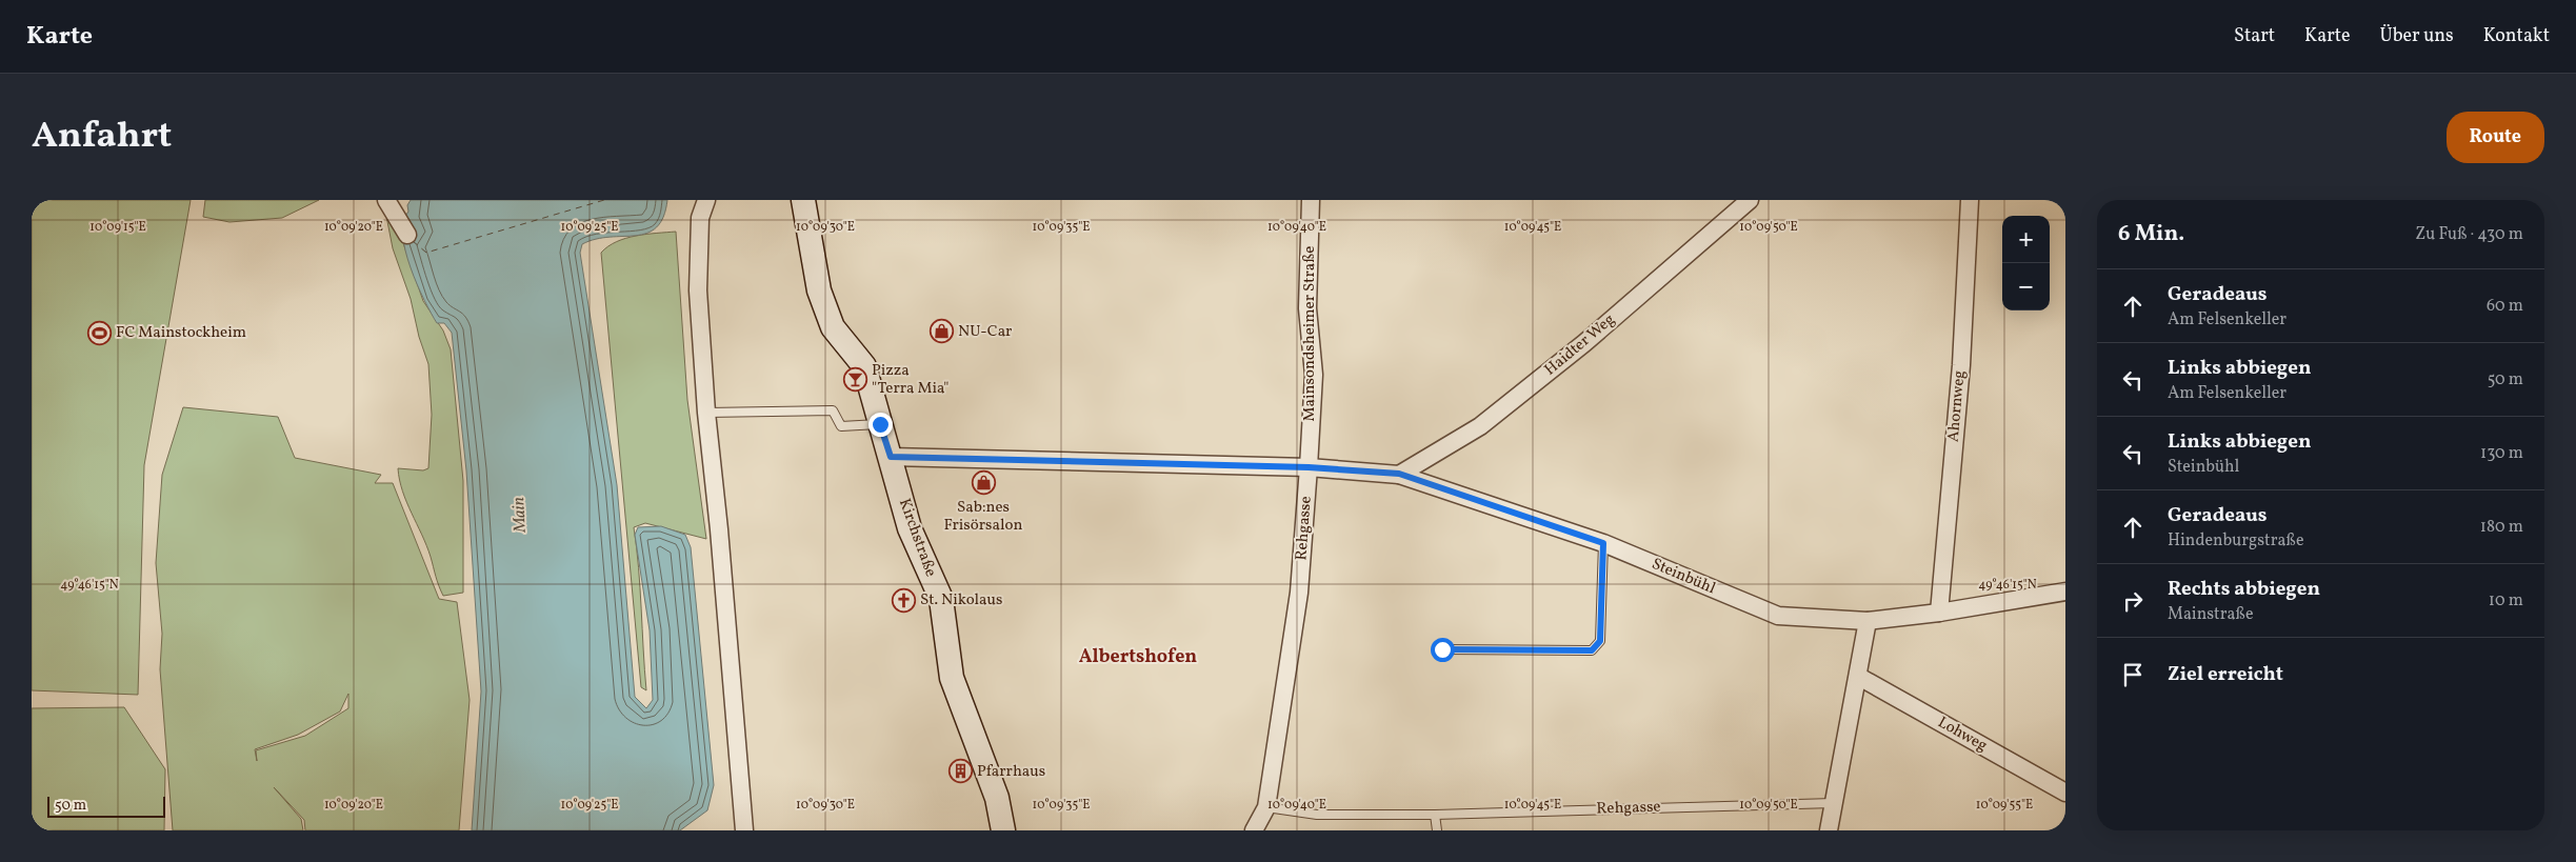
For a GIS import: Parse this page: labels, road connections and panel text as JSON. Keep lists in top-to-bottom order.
{
  "streets": {
    "street": [
      "Mainsondsheimer Straße",
      "Haidter Weg",
      "Ahornweg",
      "Rehgasse",
      "Kirchstraße",
      "Steinbühl",
      "Lohweg"
    ]
  },
  "crossings": [
    ["Mainsondsheimer Straße", "Rehgasse"],
    ["Mainsondsheimer Straße", "Steinbühl"],
    ["Haidter Weg", "Steinbühl"],
    ["Ahornweg", "Steinbühl"],
    ["Rehgasse", "Steinbühl"],
    ["Kirchstraße", "Steinbühl"]
  ],
  "districts": ["Albertshofen"],
  "water": ["Main"],
  "places": {
    "shop": ["NU-Car", "Sab:nes Frisörsalon"],
    "sports": ["FC Mainstockheim"],
    "bar": ["Pizza \"Terra Mia\""],
    "church": ["St. Nikolaus"],
    "building": ["Pfarrhaus"]
  },
  "scale_bar": "50 m",
  "page": {
    "header": "Karte",
    "nav": [
      "Start",
      "Karte",
      "Über uns",
      "Kontakt"
    ],
    "title": "Anfahrt",
    "buttons": "Route",
    "heading": ["6 Min.", "Zu Fuß · 430 m"],
    "map_buttons": ["+", "−"],
    "list": [
      ["Geradeaus", "Am Felsenkeller", "60 m"],
      ["Links abbiegen", "Am Felsenkeller", "50 m"],
      ["Links abbiegen", "Steinbühl", "130 m"],
      ["Geradeaus", "Hindenburgstraße", "180 m"],
      ["Rechts abbiegen", "Mainstraße", "10 m"],
      "Ziel erreicht"
    ],
    "scale": "50 m"
  },
  "coordinates": [
    "10°09'15\"E",
    "10°09'20\"E",
    "10°09'25\"E",
    "10°09'30\"E",
    "10°09'35\"E",
    "10°09'40\"E",
    "10°09'45\"E",
    "10°09'50\"E",
    "49°46'15\"N",
    "10°09'55\"E"
  ]
}
